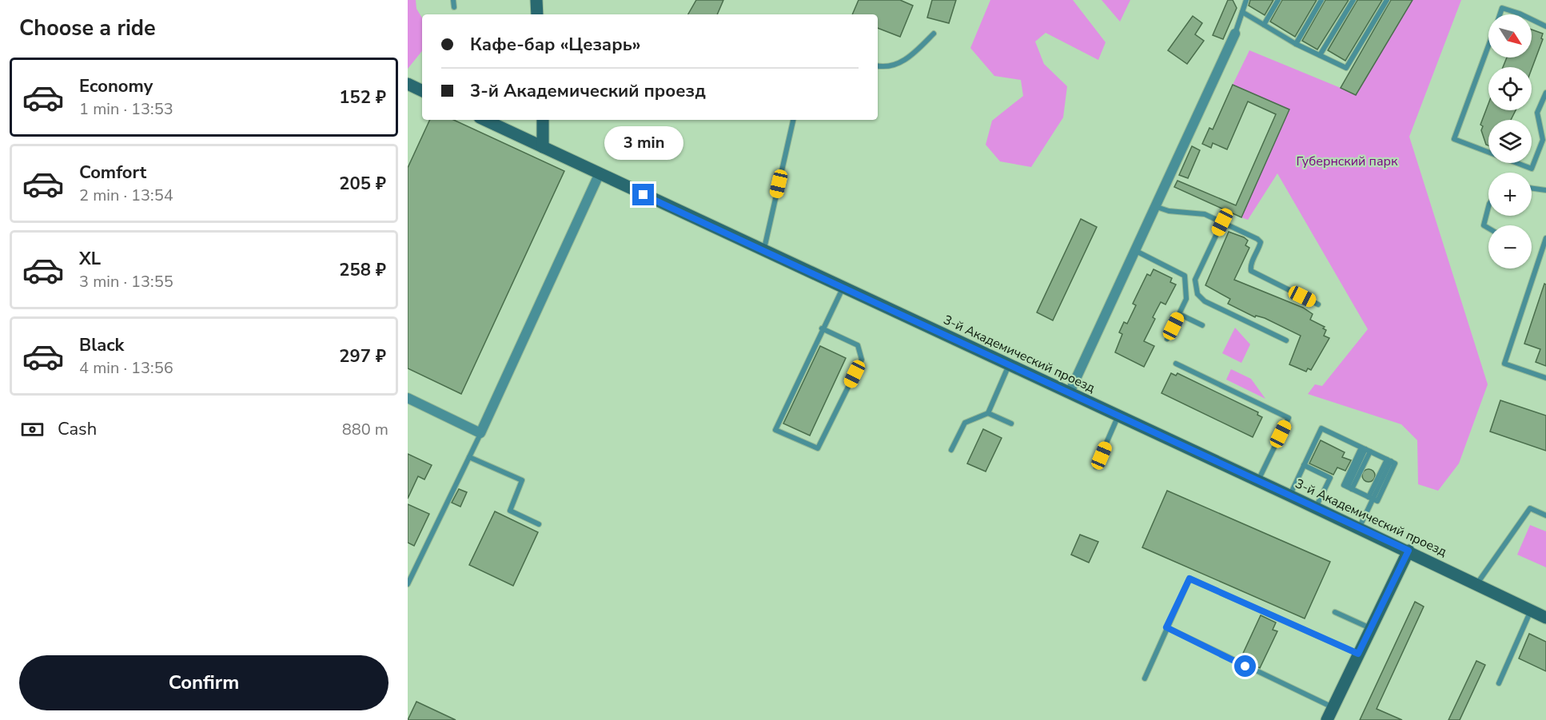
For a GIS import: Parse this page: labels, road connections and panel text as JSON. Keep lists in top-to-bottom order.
{
  "streets": {
    "street": ["3-й Академический проезд"]
  },
  "parks": ["Губернский парк"],
  "north": "bottom right",
  "page": {
    "heading": "Choose a ride",
    "map_buttons": ["+", "−"],
    "banner": ["Кафе-бар «Цезарь»", "3-й Академический проезд"],
    "list": [
      {
        "name": "Economy",
        "note": "1 min · 13:53",
        "value": "152 ₽"
      },
      {
        "name": "Comfort",
        "note": "2 min · 13:54",
        "value": "205 ₽"
      },
      {
        "name": "XL",
        "note": "3 min · 13:55",
        "value": "258 ₽"
      },
      {
        "name": "Black",
        "note": "4 min · 13:56",
        "value": "297 ₽"
      }
    ],
    "bubble": "3 min",
    "pay": ["Cash", "880 m"],
    "buttons": "Confirm"
  }
}
